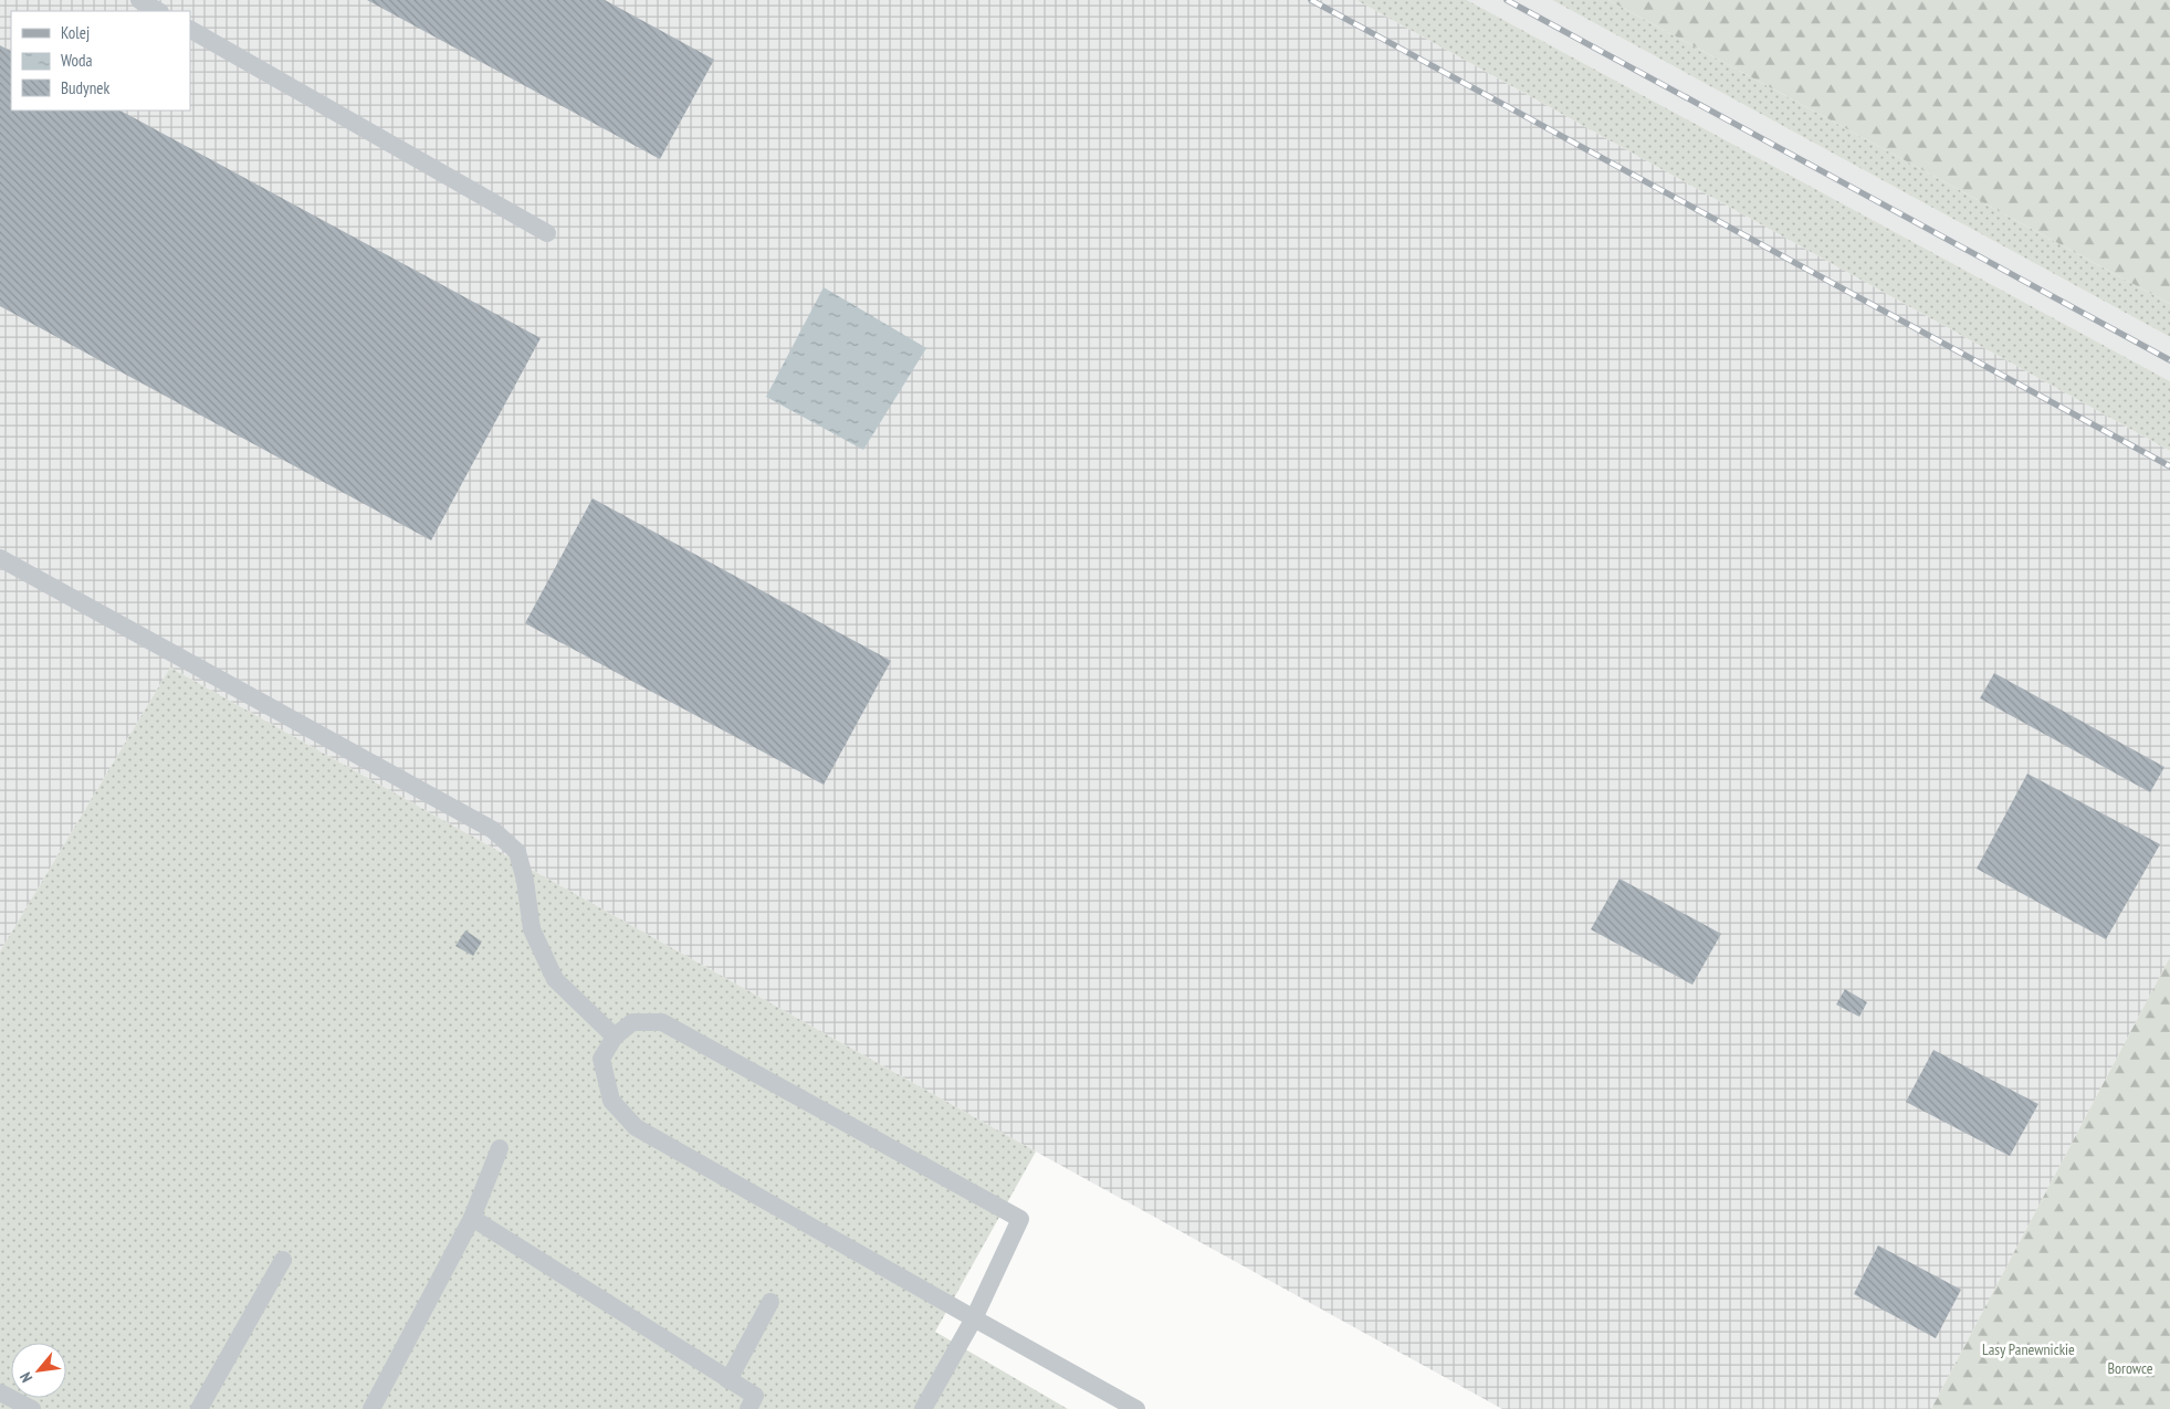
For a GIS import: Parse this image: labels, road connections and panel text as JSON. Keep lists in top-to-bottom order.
{
  "parks": ["Lasy Panewnickie", "Borowce"],
  "legend": ["Kolej", "Woda", "Budynek"],
  "north": "bottom left"
}
